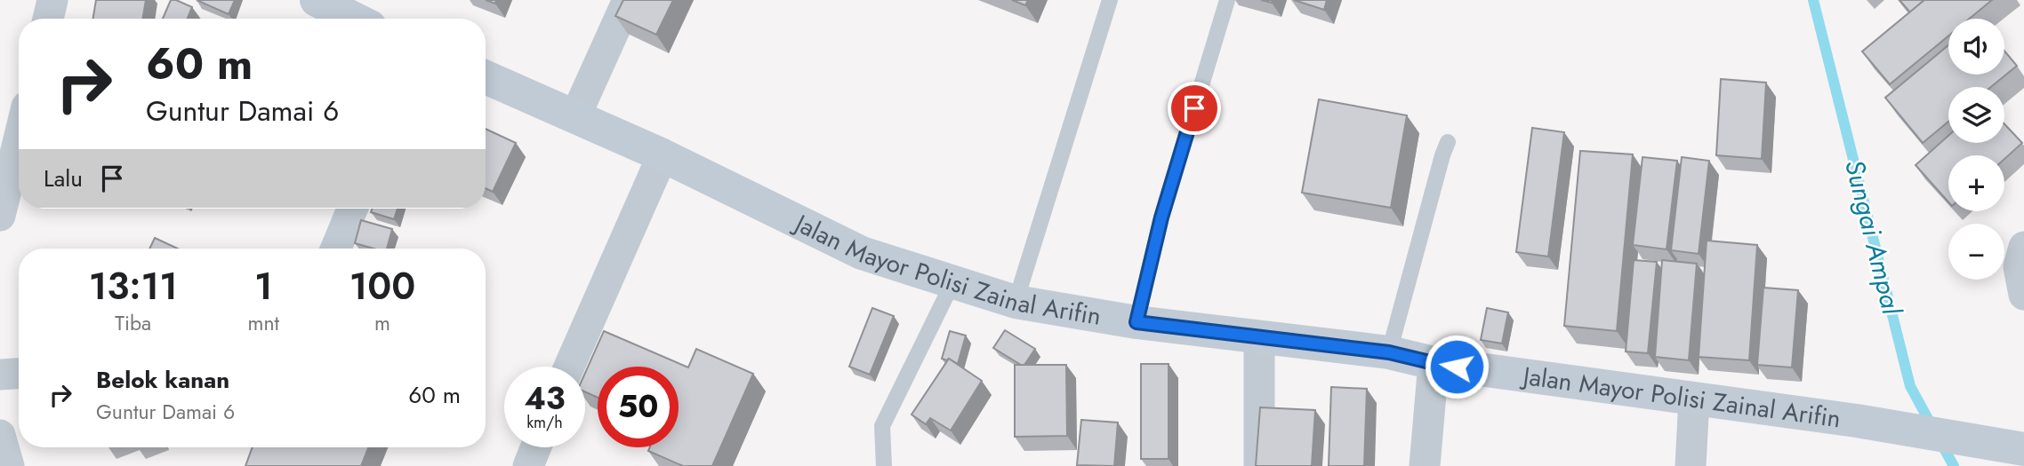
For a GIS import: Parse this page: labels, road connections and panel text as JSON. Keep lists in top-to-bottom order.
{
  "streets": {
    "main road": ["Jalan Mayor Polisi Zainal Arifin"]
  },
  "water": ["Sungai Ampal"],
  "page": {
    "map_buttons": ["+", "−"],
    "turn": ["60 m", "Guntur Damai 6"],
    "then": "Lalu",
    "eta": [
      "13:11",
      "Tiba",
      "1",
      "mnt",
      "100",
      "m"
    ],
    "list": [
      {
        "name": "Belok kanan",
        "note": "Guntur Damai 6",
        "value": "60 m"
      }
    ],
    "speed": "43 km/h",
    "limit": "50"
  }
}
